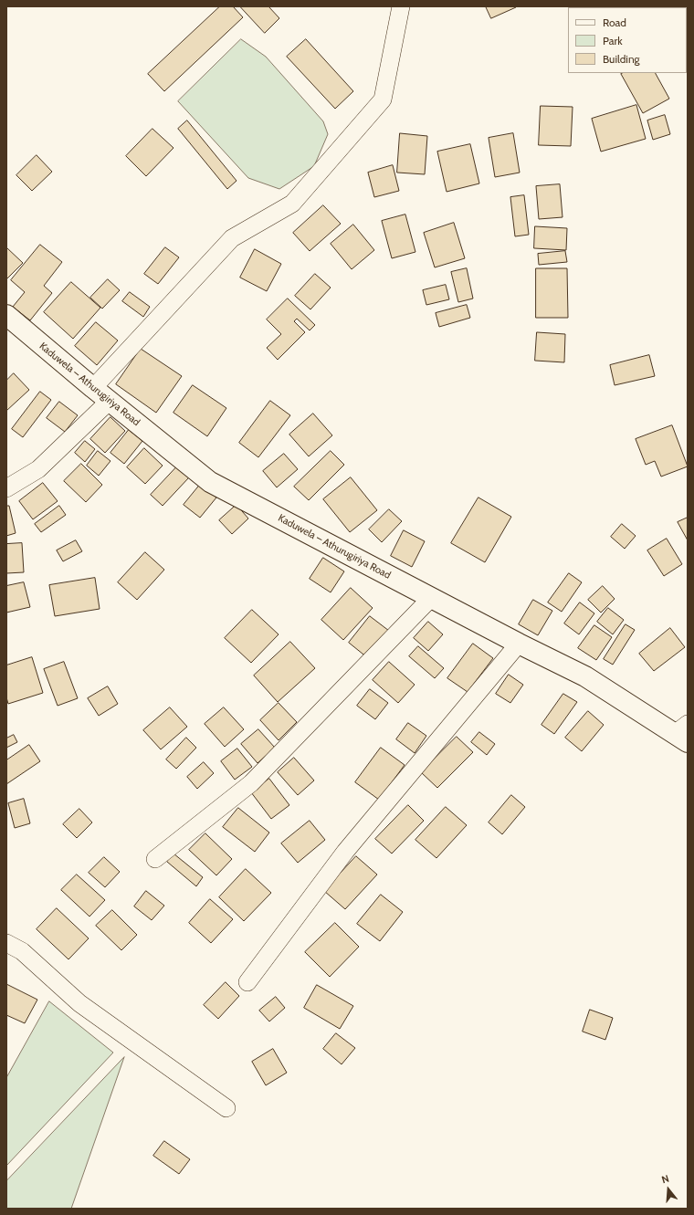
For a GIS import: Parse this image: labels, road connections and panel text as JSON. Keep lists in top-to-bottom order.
{
  "streets": {
    "main road": ["Kaduwela – Athurugiriya Road"]
  },
  "legend": ["Road", "Park", "Building"],
  "north": "top"
}
